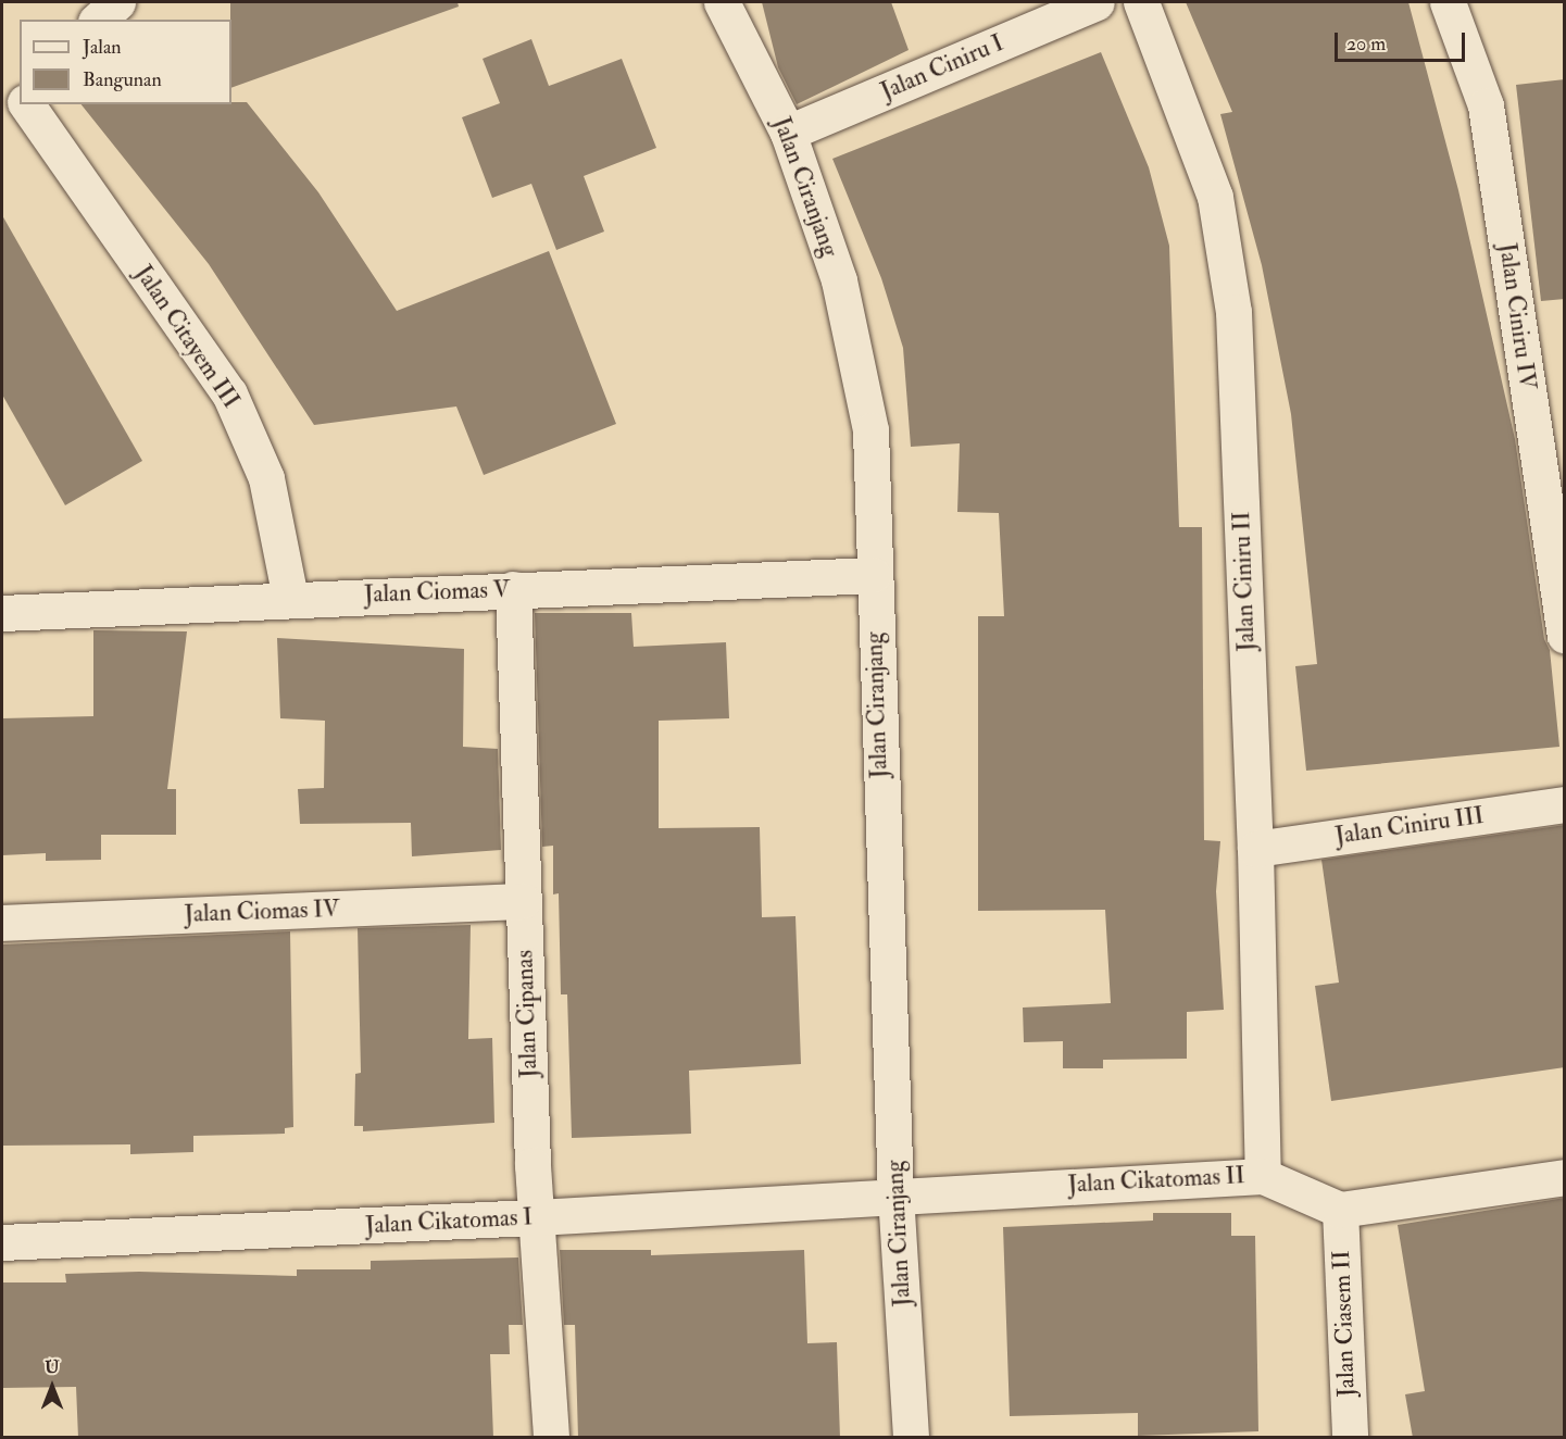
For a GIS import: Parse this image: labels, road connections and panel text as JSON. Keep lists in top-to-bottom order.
{
  "streets": {
    "street": [
      "Jalan Ciniru I",
      "Jalan Ciranjang",
      "Jalan Ciniru IV",
      "Jalan Citayem III",
      "Jalan Ciniru II",
      "Jalan Ciomas V",
      "Jalan Ciniru III",
      "Jalan Ciomas IV",
      "Jalan Cipanas",
      "Jalan Cikatomas II",
      "Jalan Cikatomas I",
      "Jalan Ciasem II"
    ]
  },
  "crossings": [
    ["Jalan Ciniru I", "Jalan Ciranjang"],
    ["Jalan Ciranjang", "Jalan Ciomas V"],
    ["Jalan Ciranjang", "Jalan Cikatomas II"],
    ["Jalan Ciranjang", "Jalan Cikatomas I"],
    ["Jalan Citayem III", "Jalan Ciomas V"],
    ["Jalan Ciniru II", "Jalan Ciniru III"],
    ["Jalan Ciniru II", "Jalan Cikatomas II"],
    ["Jalan Ciomas V", "Jalan Cipanas"],
    ["Jalan Ciomas IV", "Jalan Cipanas"],
    ["Jalan Cipanas", "Jalan Cikatomas I"],
    ["Jalan Cikatomas II", "Jalan Cikatomas I"],
    ["Jalan Cikatomas II", "Jalan Ciasem II"]
  ],
  "legend": ["Jalan", "Bangunan"],
  "scale_bar": "20 m",
  "north": "top"
}
